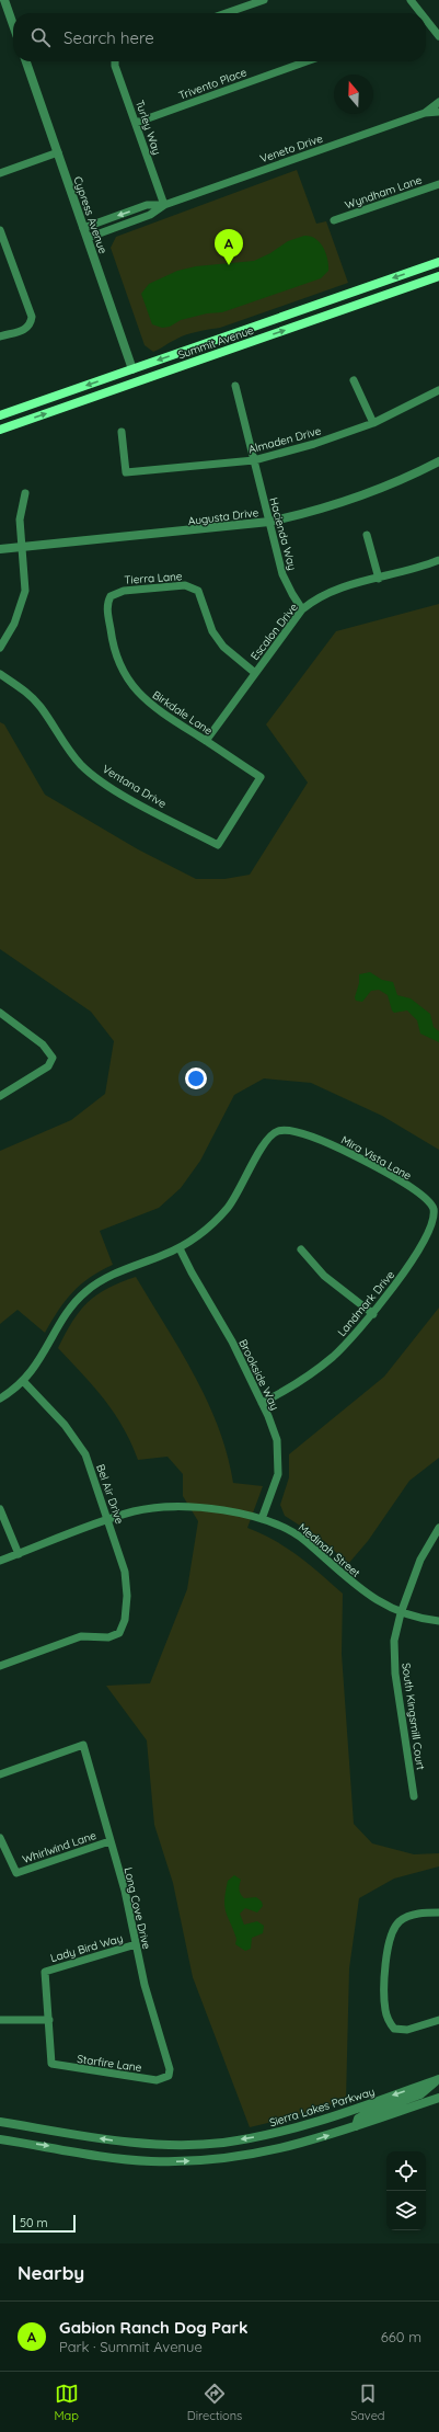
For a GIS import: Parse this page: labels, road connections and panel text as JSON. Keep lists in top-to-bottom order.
{
  "streets": {
    "main road": ["Summit Avenue"],
    "street": [
      "Trivento Place",
      "Turley Way",
      "Veneto Drive",
      "Wyndham Lane",
      "Cypress Avenue",
      "Almaden Drive",
      "Augusta Drive",
      "Hacienda Way",
      "Tierra Lane",
      "Escalon Drive",
      "Birkdale Lane",
      "Ventana Drive",
      "Mira Vista Lane",
      "Landmark Drive",
      "Brookside Way",
      "Bel Air Drive",
      "Medinah Street",
      "South Kingsmill Court",
      "Whirlwind Lane",
      "Long Cove Drive",
      "Lady Bird Way",
      "Starfire Lane",
      "Sierra Lakes Parkway"
    ]
  },
  "crossings": [
    ["Trivento Place", "Turley Way"],
    ["Turley Way", "Veneto Drive"],
    ["Veneto Drive", "Cypress Avenue"],
    ["Cypress Avenue", "Summit Avenue"],
    ["Almaden Drive", "Hacienda Way"],
    ["Augusta Drive", "Hacienda Way"],
    ["Hacienda Way", "Escalon Drive"],
    ["Tierra Lane", "Escalon Drive"],
    ["Tierra Lane", "Birkdale Lane"],
    ["Escalon Drive", "Birkdale Lane"],
    ["Birkdale Lane", "Ventana Drive"],
    ["Mira Vista Lane", "Landmark Drive"],
    ["Mira Vista Lane", "Brookside Way"],
    ["Landmark Drive", "Brookside Way"],
    ["Brookside Way", "Medinah Street"],
    ["Bel Air Drive", "Medinah Street"],
    ["Medinah Street", "South Kingsmill Court"],
    ["Whirlwind Lane", "Long Cove Drive"],
    ["Long Cove Drive", "Lady Bird Way"],
    ["Long Cove Drive", "Starfire Lane"],
    ["Lady Bird Way", "Starfire Lane"]
  ],
  "scale_bar": "50 m",
  "north": "top",
  "page": {
    "search": "Search here",
    "pins": "A",
    "scale": "50 m",
    "heading": "Nearby",
    "list": [
      {
        "mark": "A",
        "name": "Gabion Ranch Dog Park",
        "note": "Park · Summit Avenue",
        "value": "660 m"
      }
    ],
    "nav": ["Map", "Directions", "Saved"]
  }
}
